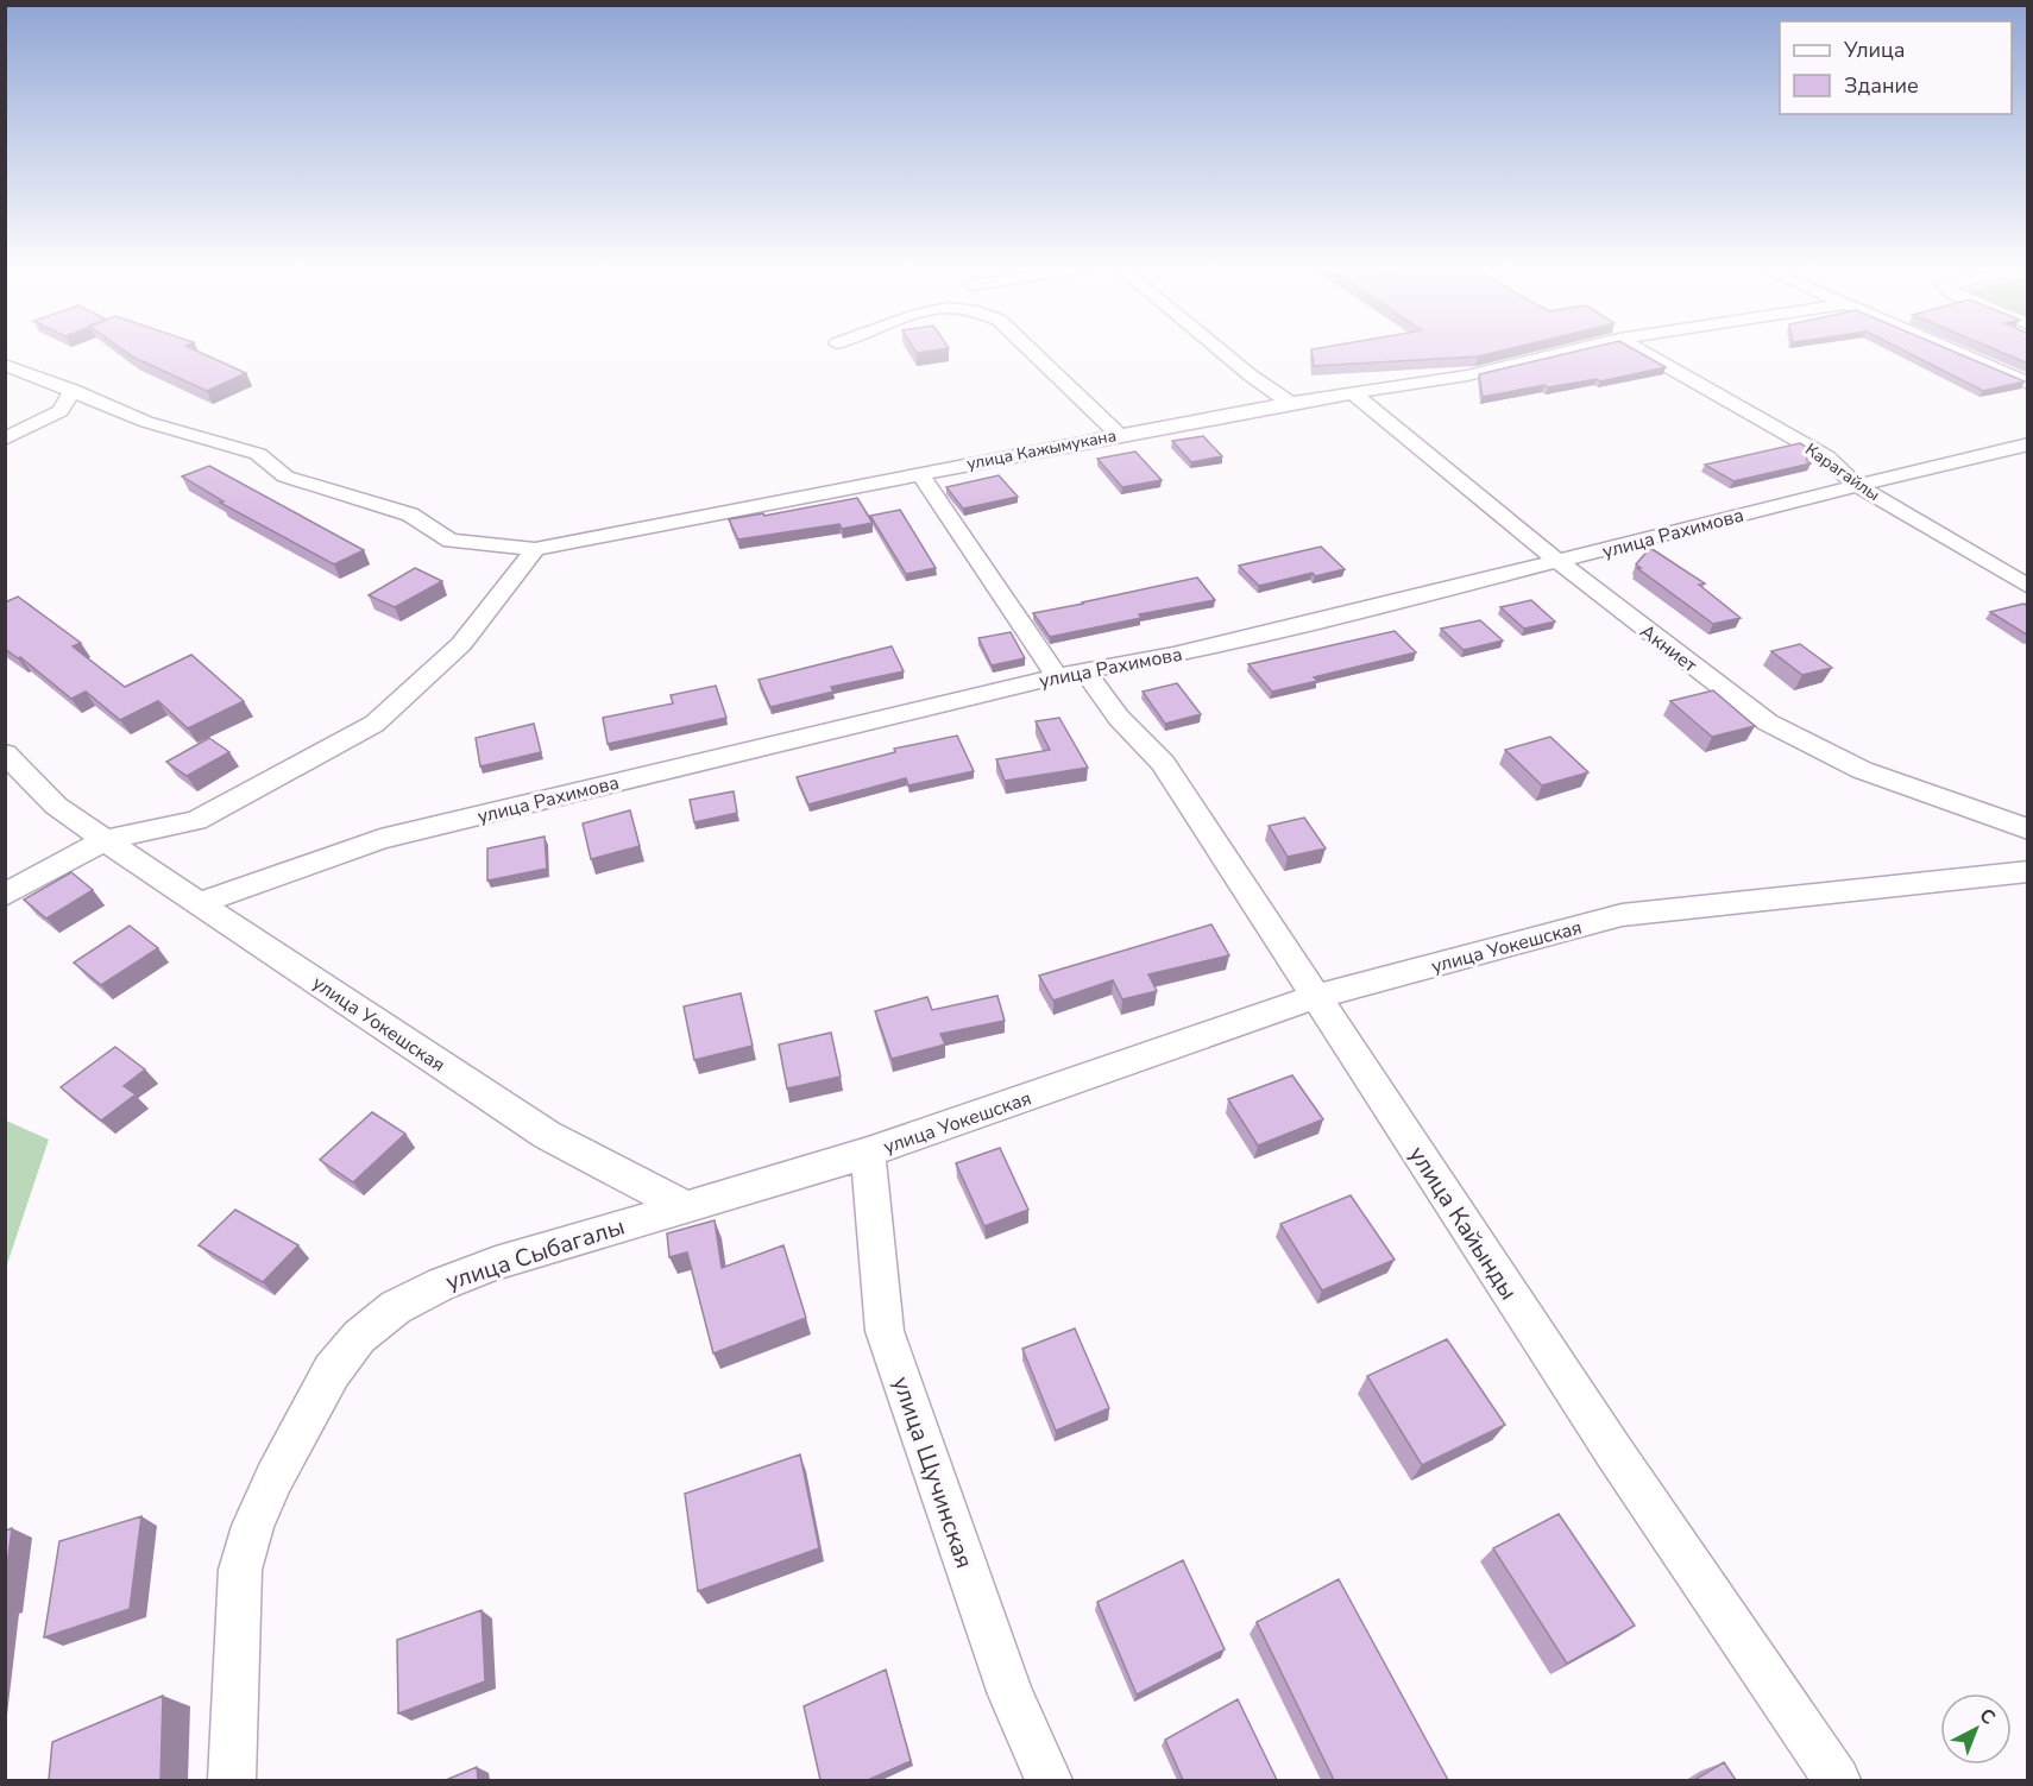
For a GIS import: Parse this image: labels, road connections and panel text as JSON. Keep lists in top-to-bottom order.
{
  "streets": {
    "street": [
      "улица Кажымукана",
      "Карагайлы",
      "улица Рахимова",
      "Акниет",
      "улица Уокешская",
      "улица Кайынды",
      "улица Сыбагалы",
      "улица Щучинская"
    ]
  },
  "crossings": [
    ["улица Кажымукана", "Акниет"],
    ["улица Кажымукана", "улица Кайынды"],
    ["Карагайлы", "улица Рахимова"],
    ["улица Рахимова", "Акниет"],
    ["улица Рахимова", "улица Уокешская"],
    ["улица Рахимова", "улица Кайынды"],
    ["улица Уокешская", "улица Кайынды"],
    ["улица Уокешская", "улица Сыбагалы"],
    ["улица Уокешская", "улица Щучинская"]
  ],
  "legend": ["Улица", "Здание"],
  "north": "top right"
}
